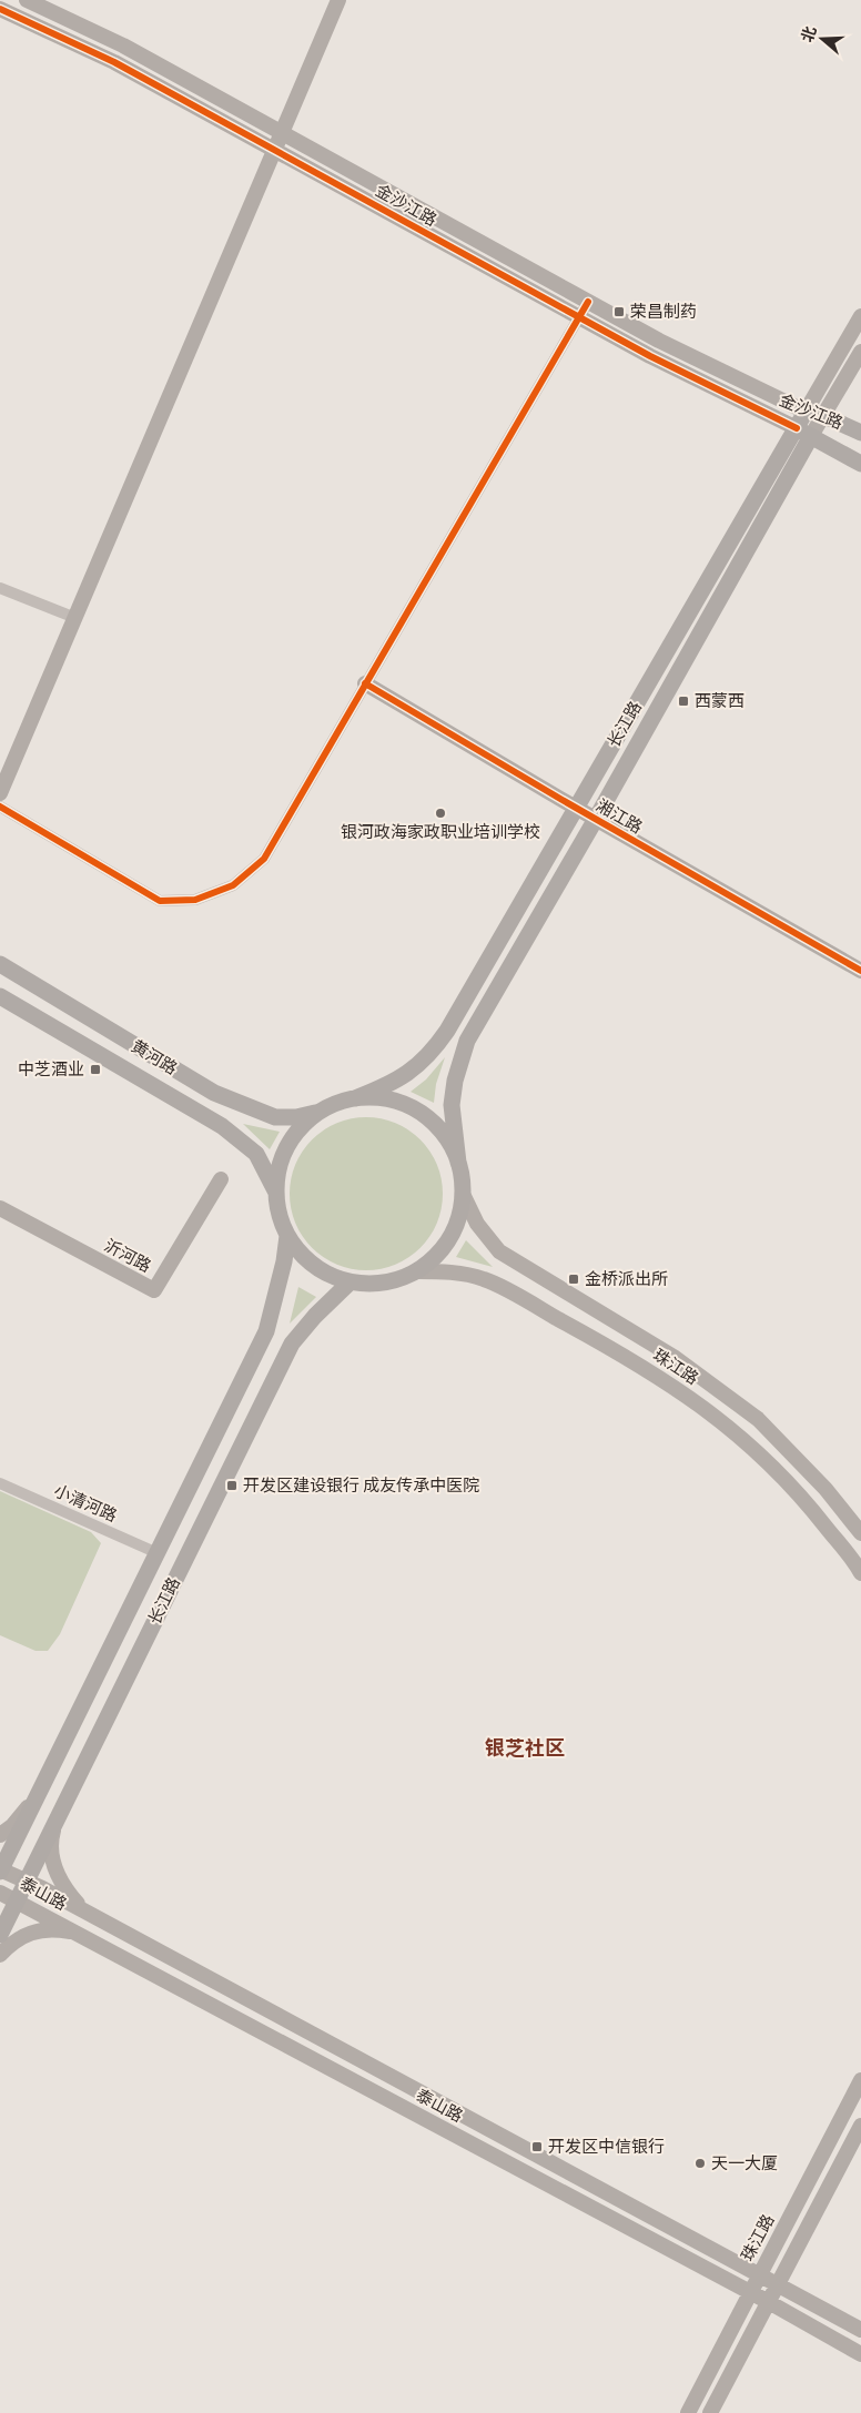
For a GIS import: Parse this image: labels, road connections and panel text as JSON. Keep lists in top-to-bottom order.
{
  "streets": {
    "main road": [
      "金沙江路",
      "长江路",
      "湘江路",
      "黄河路",
      "沂河路",
      "珠江路",
      "泰山路"
    ],
    "street": ["小清河路"]
  },
  "crossings": [
    ["金沙江路", "长江路"],
    ["长江路", "湘江路"],
    ["长江路", "黄河路"],
    ["长江路", "珠江路"],
    ["长江路", "小清河路"],
    ["长江路", "泰山路"],
    ["黄河路", "珠江路"],
    ["珠江路", "泰山路"]
  ],
  "districts": ["银芝社区"],
  "places": {
    "transit": [
      "荣昌制药",
      "西蒙西",
      "中芝酒业",
      "金桥派出所",
      "开发区建设银行 成友传承中医院",
      "开发区中信银行"
    ],
    "other": ["银河政海家政职业培训学校", "天一大厦"]
  },
  "north": "left"
}
